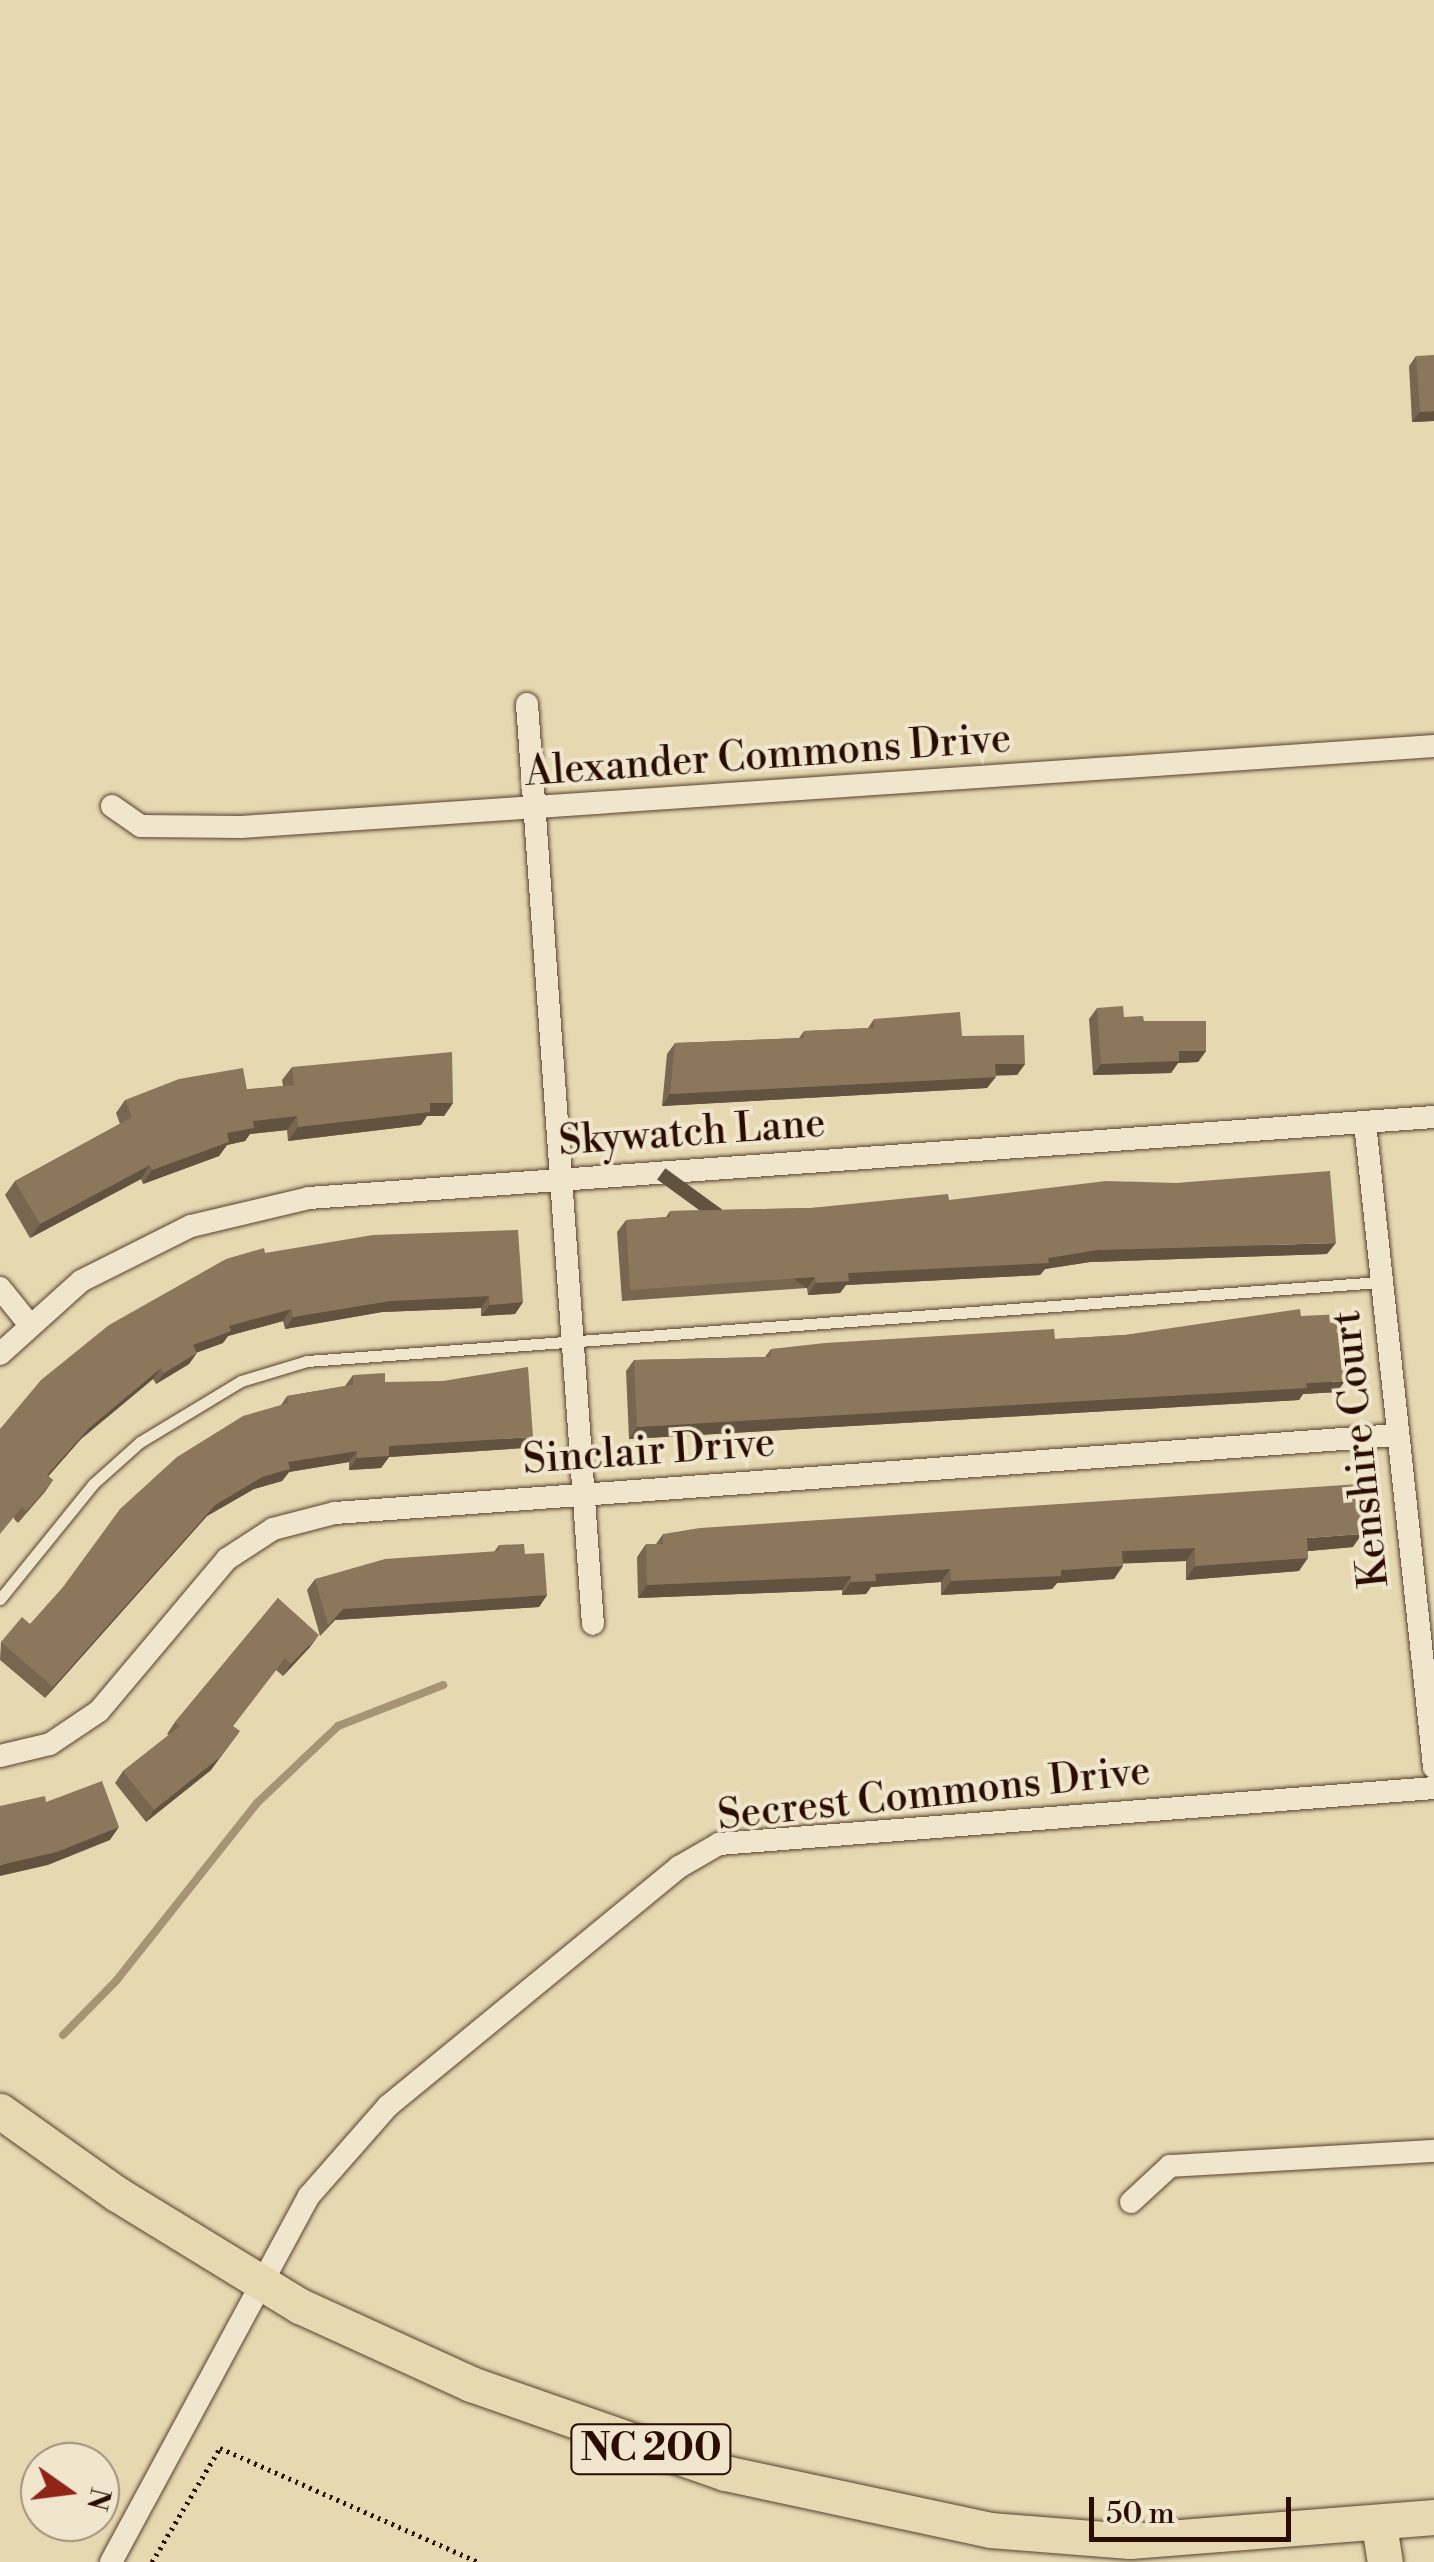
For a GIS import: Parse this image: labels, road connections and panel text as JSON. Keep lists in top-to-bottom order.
{
  "streets": {
    "main road": ["NC 200"],
    "street": [
      "Alexander Commons Drive",
      "Skywatch Lane",
      "Kenshire Court",
      "Sinclair Drive",
      "Secrest Commons Drive"
    ]
  },
  "crossings": [
    ["Skywatch Lane", "Kenshire Court"],
    ["Kenshire Court", "Sinclair Drive"],
    ["Secrest Commons Drive", "NC 200"]
  ],
  "scale_bar": "50 m",
  "north": "right"
}
